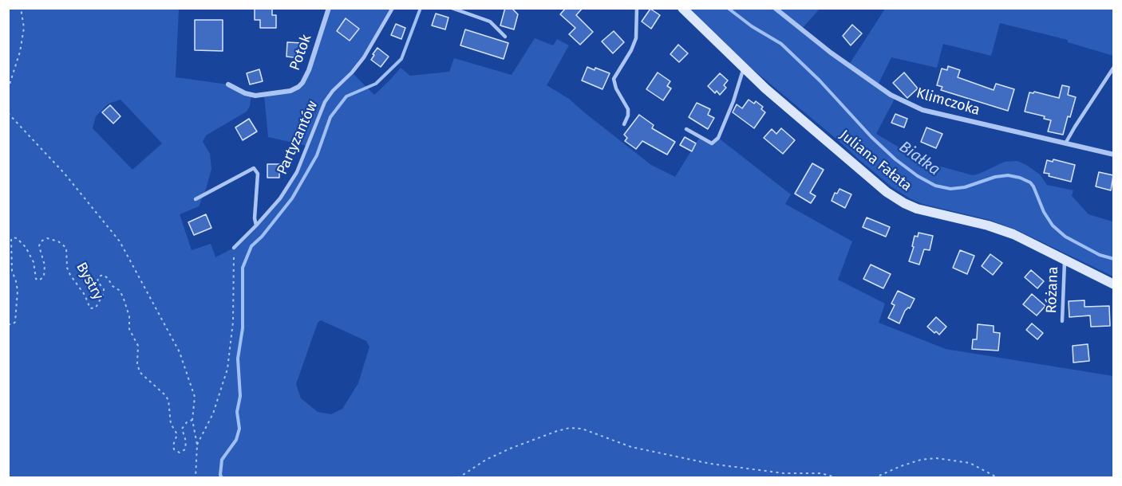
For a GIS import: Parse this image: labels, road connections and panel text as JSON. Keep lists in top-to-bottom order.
{
  "streets": {
    "street": ["Potok", "Klimczoka", "Juliana Fałata"],
    "lane": ["Partyzantów", "Różana"],
    "path": ["Bystry"]
  },
  "crossings": [
    ["Juliana Fałata", "Różana"]
  ],
  "water": ["Białka"]
}
